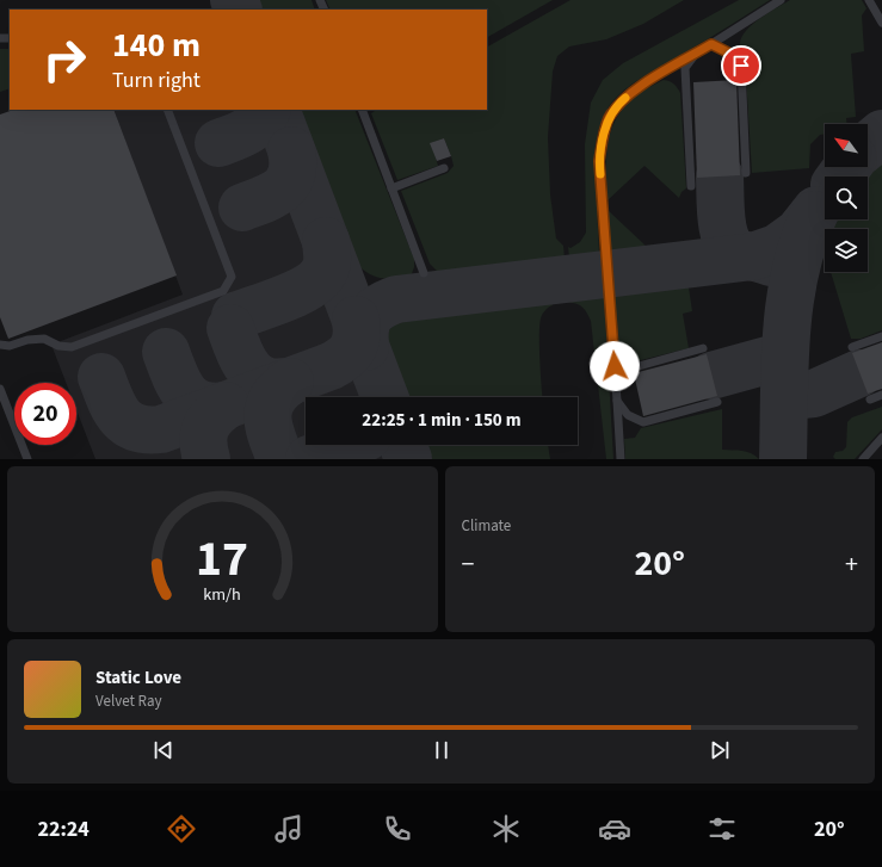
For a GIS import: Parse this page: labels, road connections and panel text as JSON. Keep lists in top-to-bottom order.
{
  "north": "top left",
  "page": {
    "turn": ["140 m", "Turn right"],
    "limit": "20",
    "trip": "22:25 · 1 min · 150 m",
    "tile": "Climate",
    "heat": ["−", "20°", "+"],
    "song": ["Static Love", "Velvet Ray"],
    "tabs": ["22:24", "20°"],
    "gauge": ["17", "km/h"]
  }
}
